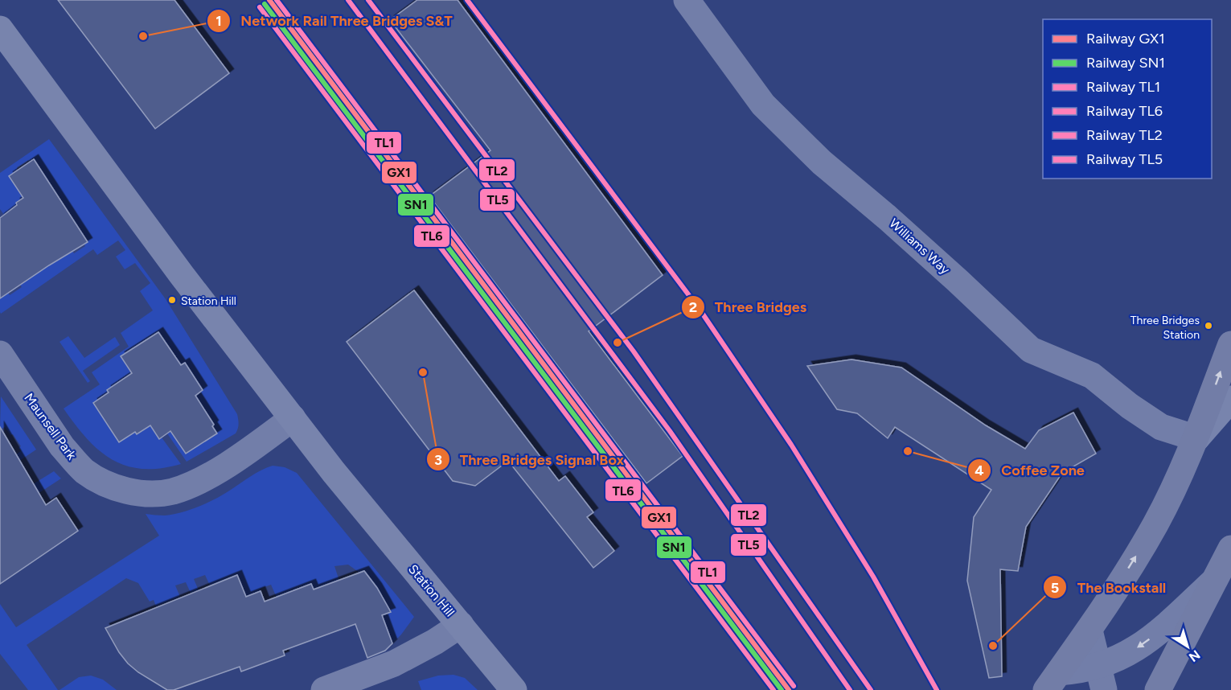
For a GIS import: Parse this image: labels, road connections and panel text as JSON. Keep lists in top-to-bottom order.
{
  "streets": {
    "street": ["Williams Way", "Maunsell Park", "Station Hill"]
  },
  "crossings": [
    ["Maunsell Park", "Station Hill"]
  ],
  "places": [
    "Network Rail Three Bridges S&T",
    "Station Hill",
    "Three Bridges Station",
    "Three Bridges",
    "Three Bridges Signal Box",
    "Coffee Zone",
    "The Bookstall"
  ],
  "lines": [
    "rail line GX1",
    "rail line TL1",
    "rail line TL2",
    "rail line TL5",
    "rail line SN1",
    "rail line TL6"
  ],
  "legend": [
    "Railway GX1",
    "Railway SN1",
    "Railway TL1",
    "Railway TL6",
    "Railway TL2",
    "Railway TL5"
  ],
  "north": "bottom right"
}
